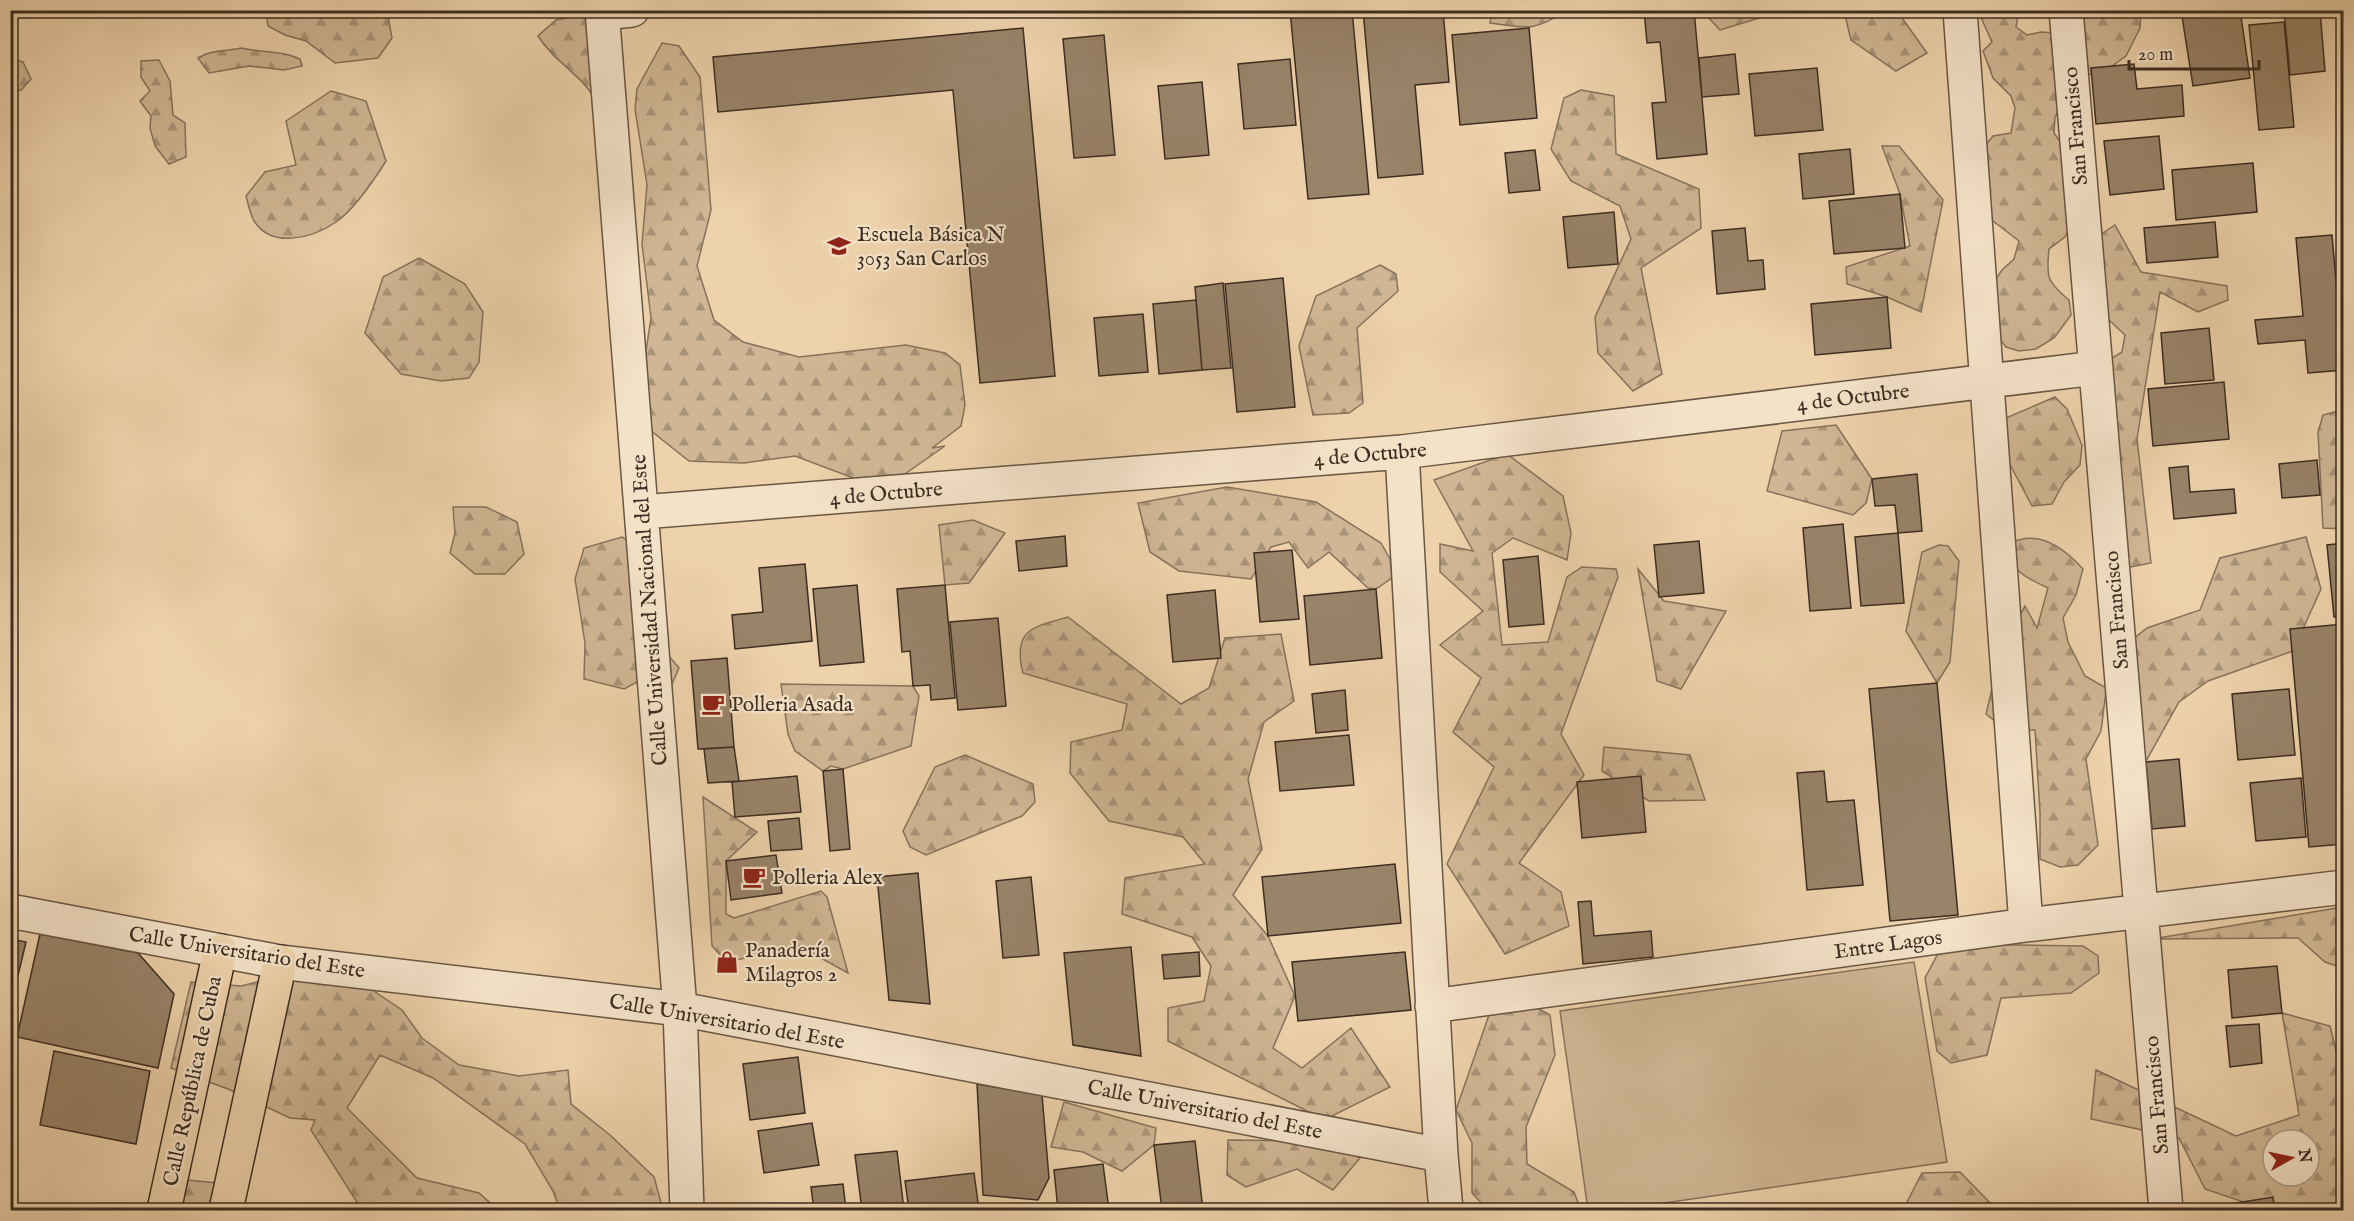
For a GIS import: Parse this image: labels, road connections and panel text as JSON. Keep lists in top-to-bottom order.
{
  "streets": {
    "main road": ["Calle República de Cuba"],
    "street": [
      "San Francisco",
      "4 de Octubre",
      "Calle Universidad Nacional del Este",
      "Entre Lagos",
      "Calle Universitario del Este"
    ]
  },
  "crossings": [
    ["San Francisco", "4 de Octubre"],
    ["San Francisco", "Entre Lagos"],
    ["4 de Octubre", "Calle Universidad Nacional del Este"],
    ["Calle Universidad Nacional del Este", "Calle Universitario del Este"],
    ["Calle Universitario del Este", "Calle República de Cuba"]
  ],
  "places": {
    "school or university": ["Escuela Básica N 3053 San Carlos"],
    "cafe": ["Polleria Asada", "Polleria Alex"],
    "shop": ["Panadería Milagros 2"]
  },
  "scale_bar": "20 m",
  "north": "right"
}
